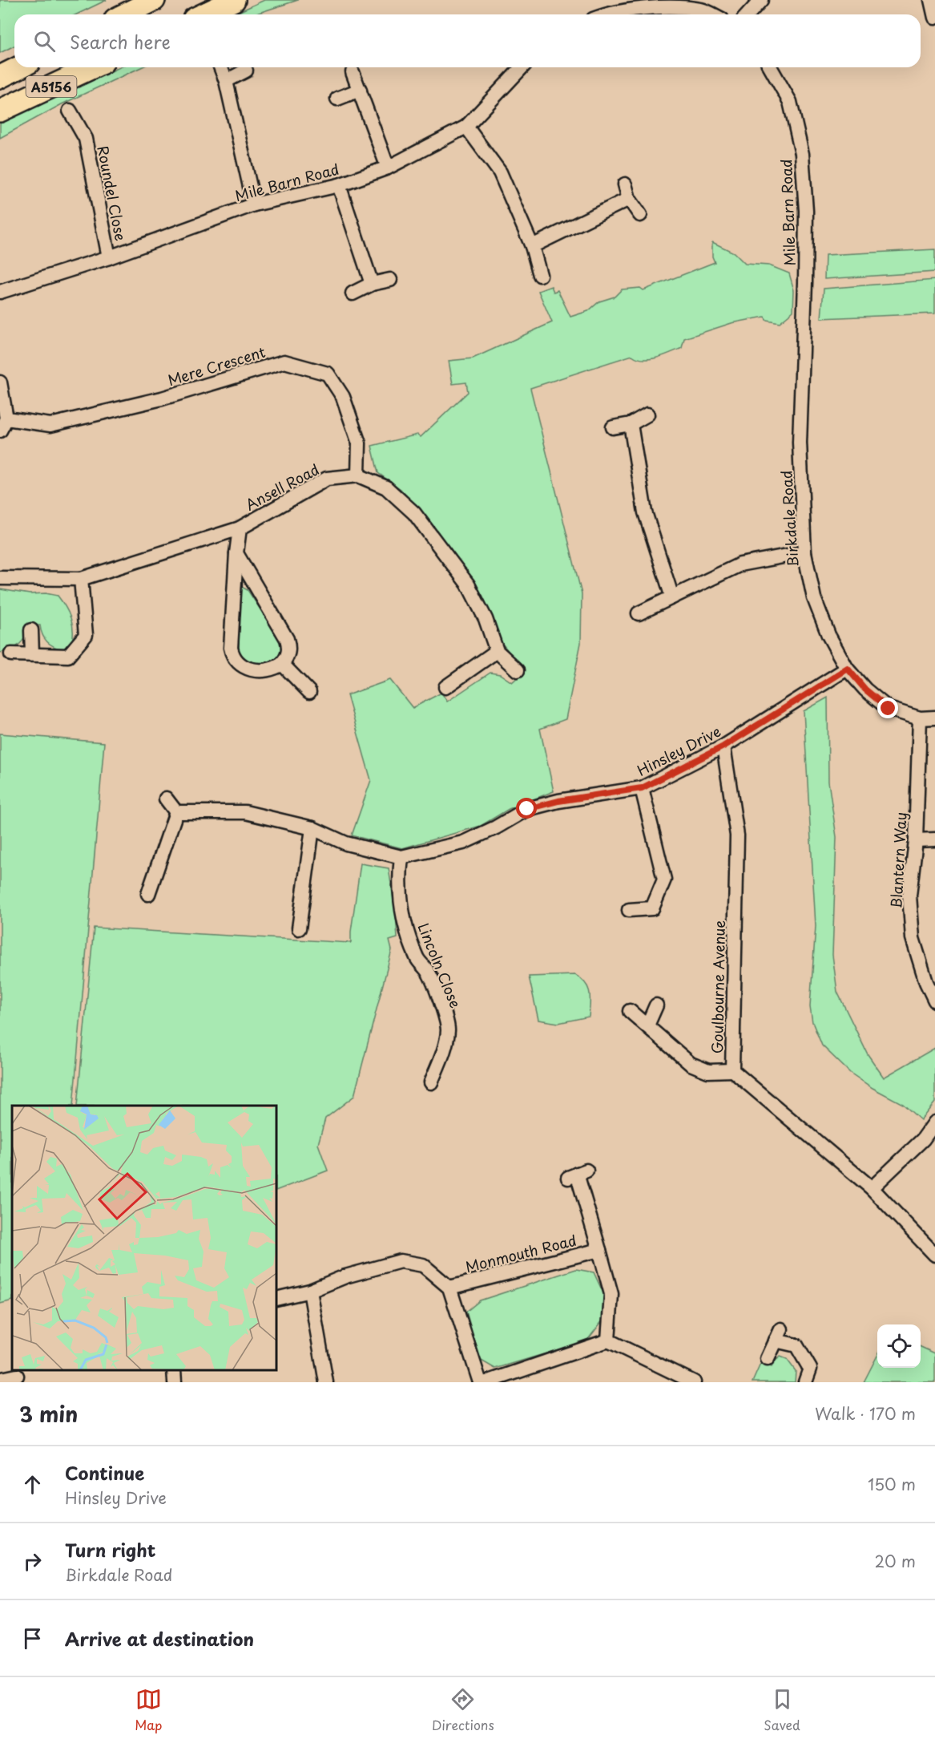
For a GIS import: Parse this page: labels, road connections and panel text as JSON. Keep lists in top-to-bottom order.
{
  "streets": {
    "highway": ["A5156"],
    "street": [
      "Mile Barn Road",
      "Roundel Close",
      "Mere Crescent",
      "Ansell Road",
      "Birkdale Road",
      "Hinsley Drive",
      "Blantern Way",
      "Lincoln Close",
      "Goulbourne Avenue",
      "Monmouth Road"
    ]
  },
  "crossings": [
    ["Mile Barn Road", "Roundel Close"],
    ["Mile Barn Road", "Birkdale Road"],
    ["Mere Crescent", "Ansell Road"],
    ["Birkdale Road", "Hinsley Drive"],
    ["Birkdale Road", "Blantern Way"],
    ["Hinsley Drive", "Lincoln Close"],
    ["Hinsley Drive", "Goulbourne Avenue"]
  ],
  "page": {
    "search": "Search here",
    "heading": ["3 min", "Walk · 170 m"],
    "list": [
      ["Continue", "Hinsley Drive", "150 m"],
      ["Turn right", "Birkdale Road", "20 m"],
      "Arrive at destination"
    ],
    "nav": ["Map", "Directions", "Saved"]
  }
}
